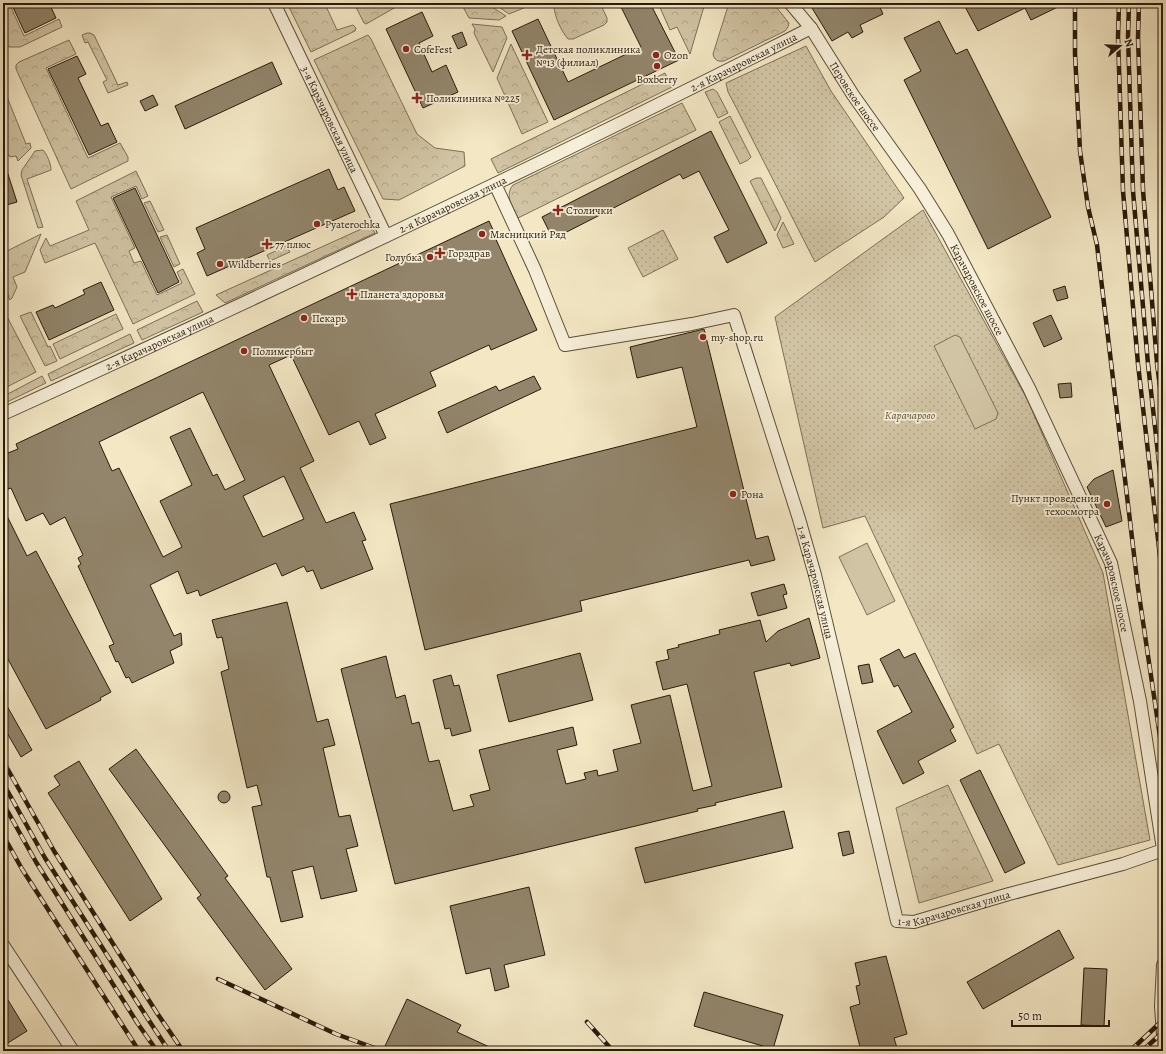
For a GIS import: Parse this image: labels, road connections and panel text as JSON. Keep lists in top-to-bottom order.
{
  "streets": {
    "street": [
      "2-я Карачаровская улица",
      "Перовское шоссе",
      "3-я Карачаровская улица",
      "Карачаровское шоссе",
      "1-я Карачаровская улица"
    ]
  },
  "crossings": [
    ["2-я Карачаровская улица", "Перовское шоссе"],
    ["2-я Карачаровская улица", "3-я Карачаровская улица"],
    ["2-я Карачаровская улица", "1-я Карачаровская улица"],
    ["Перовское шоссе", "Карачаровское шоссе"],
    ["Карачаровское шоссе", "1-я Карачаровская улица"]
  ],
  "parks": ["Карачарово"],
  "places": {
    "other": [
      "CofeFest",
      "Ozon",
      "Boxberry",
      "Pyaterochka",
      "Мясницкий Ряд",
      "Голубка",
      "Wildberries",
      "Пекарь",
      "my-shop.ru",
      "Полимербыт",
      "Рона",
      "Пункт проведения техосмотра"
    ],
    "health": [
      "Детская поликлиника №13 (филиал)",
      "Поликлиника №225",
      "Столички",
      "77 плюс",
      "Горздрав",
      "Планета здоровья"
    ]
  },
  "scale_bar": "50 m",
  "north": "right"
}
